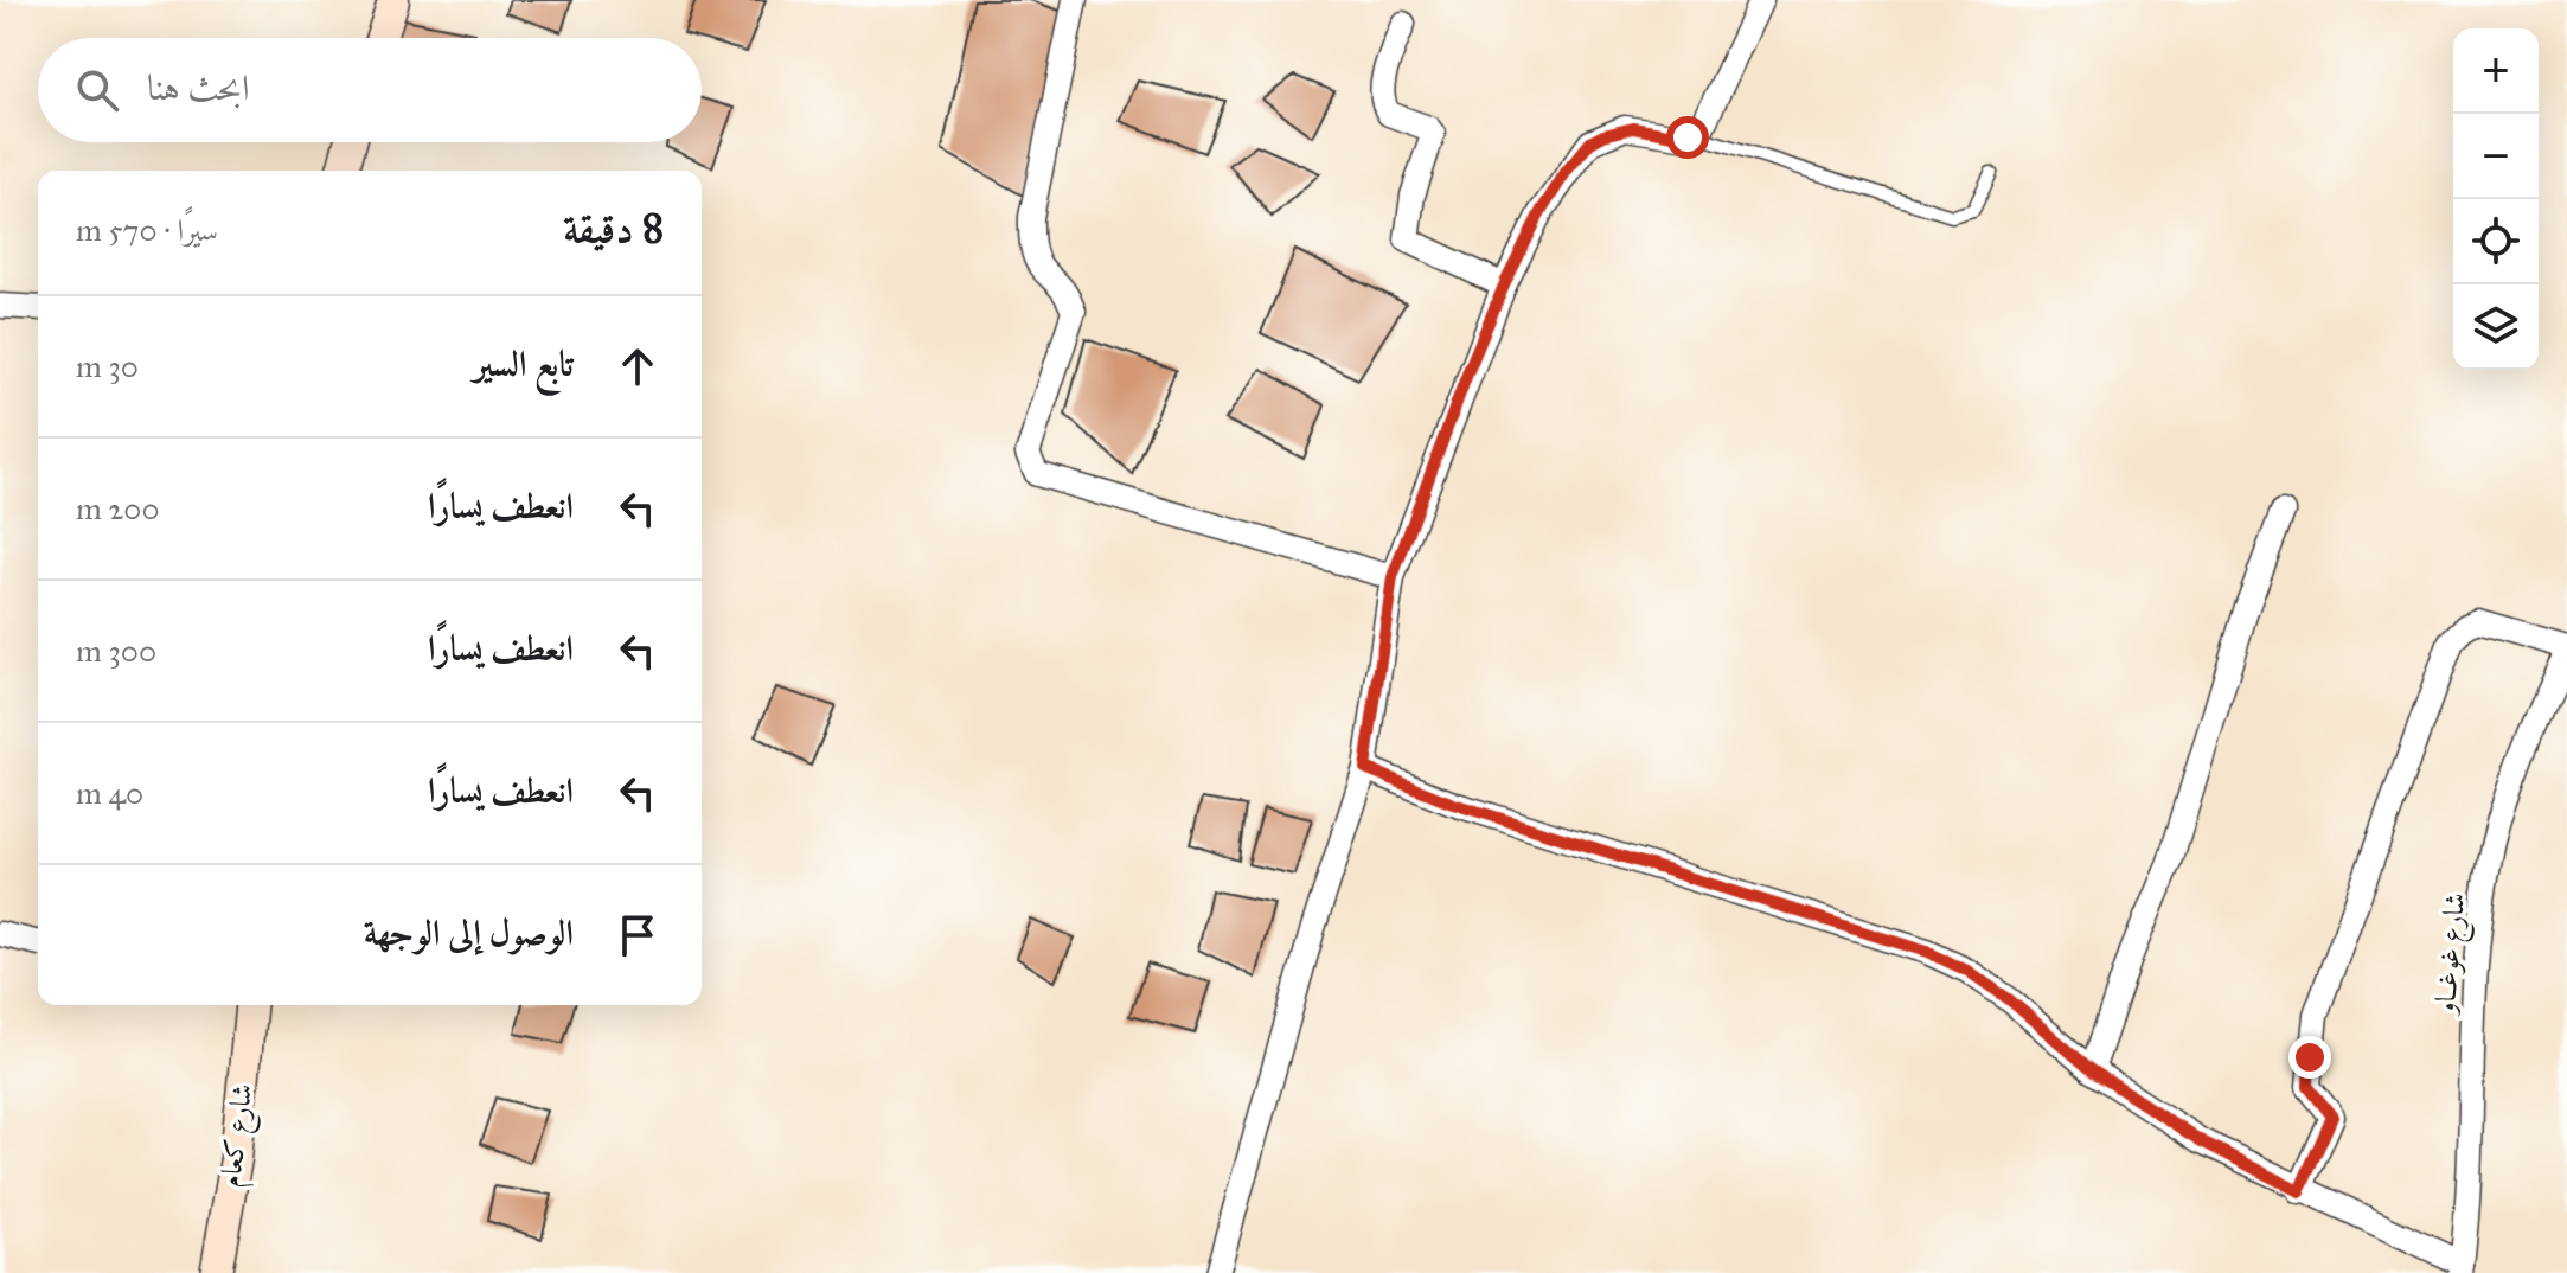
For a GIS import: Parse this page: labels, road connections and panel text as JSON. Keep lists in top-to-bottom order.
{
  "streets": {
    "street": ["شارع غوغــاو", "شارع كعام"]
  },
  "page": {
    "map_buttons": ["+", "−"],
    "search": "ابحث هنا",
    "heading": ["8 دقيقة", "سيرًا · 570 m"],
    "list": [
      ["تابع السير", "30 m"],
      ["انعطف يسارًا", "200 m"],
      ["انعطف يسارًا", "300 m"],
      ["انعطف يسارًا", "40 m"],
      "الوصول إلى الوجهة"
    ]
  }
}
